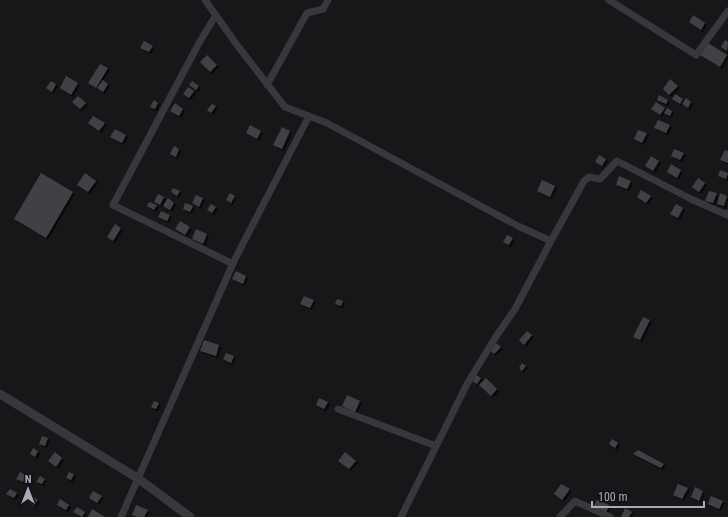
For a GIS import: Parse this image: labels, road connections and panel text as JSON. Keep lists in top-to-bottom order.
{
  "scale_bar": "100 m",
  "north": "top"
}
